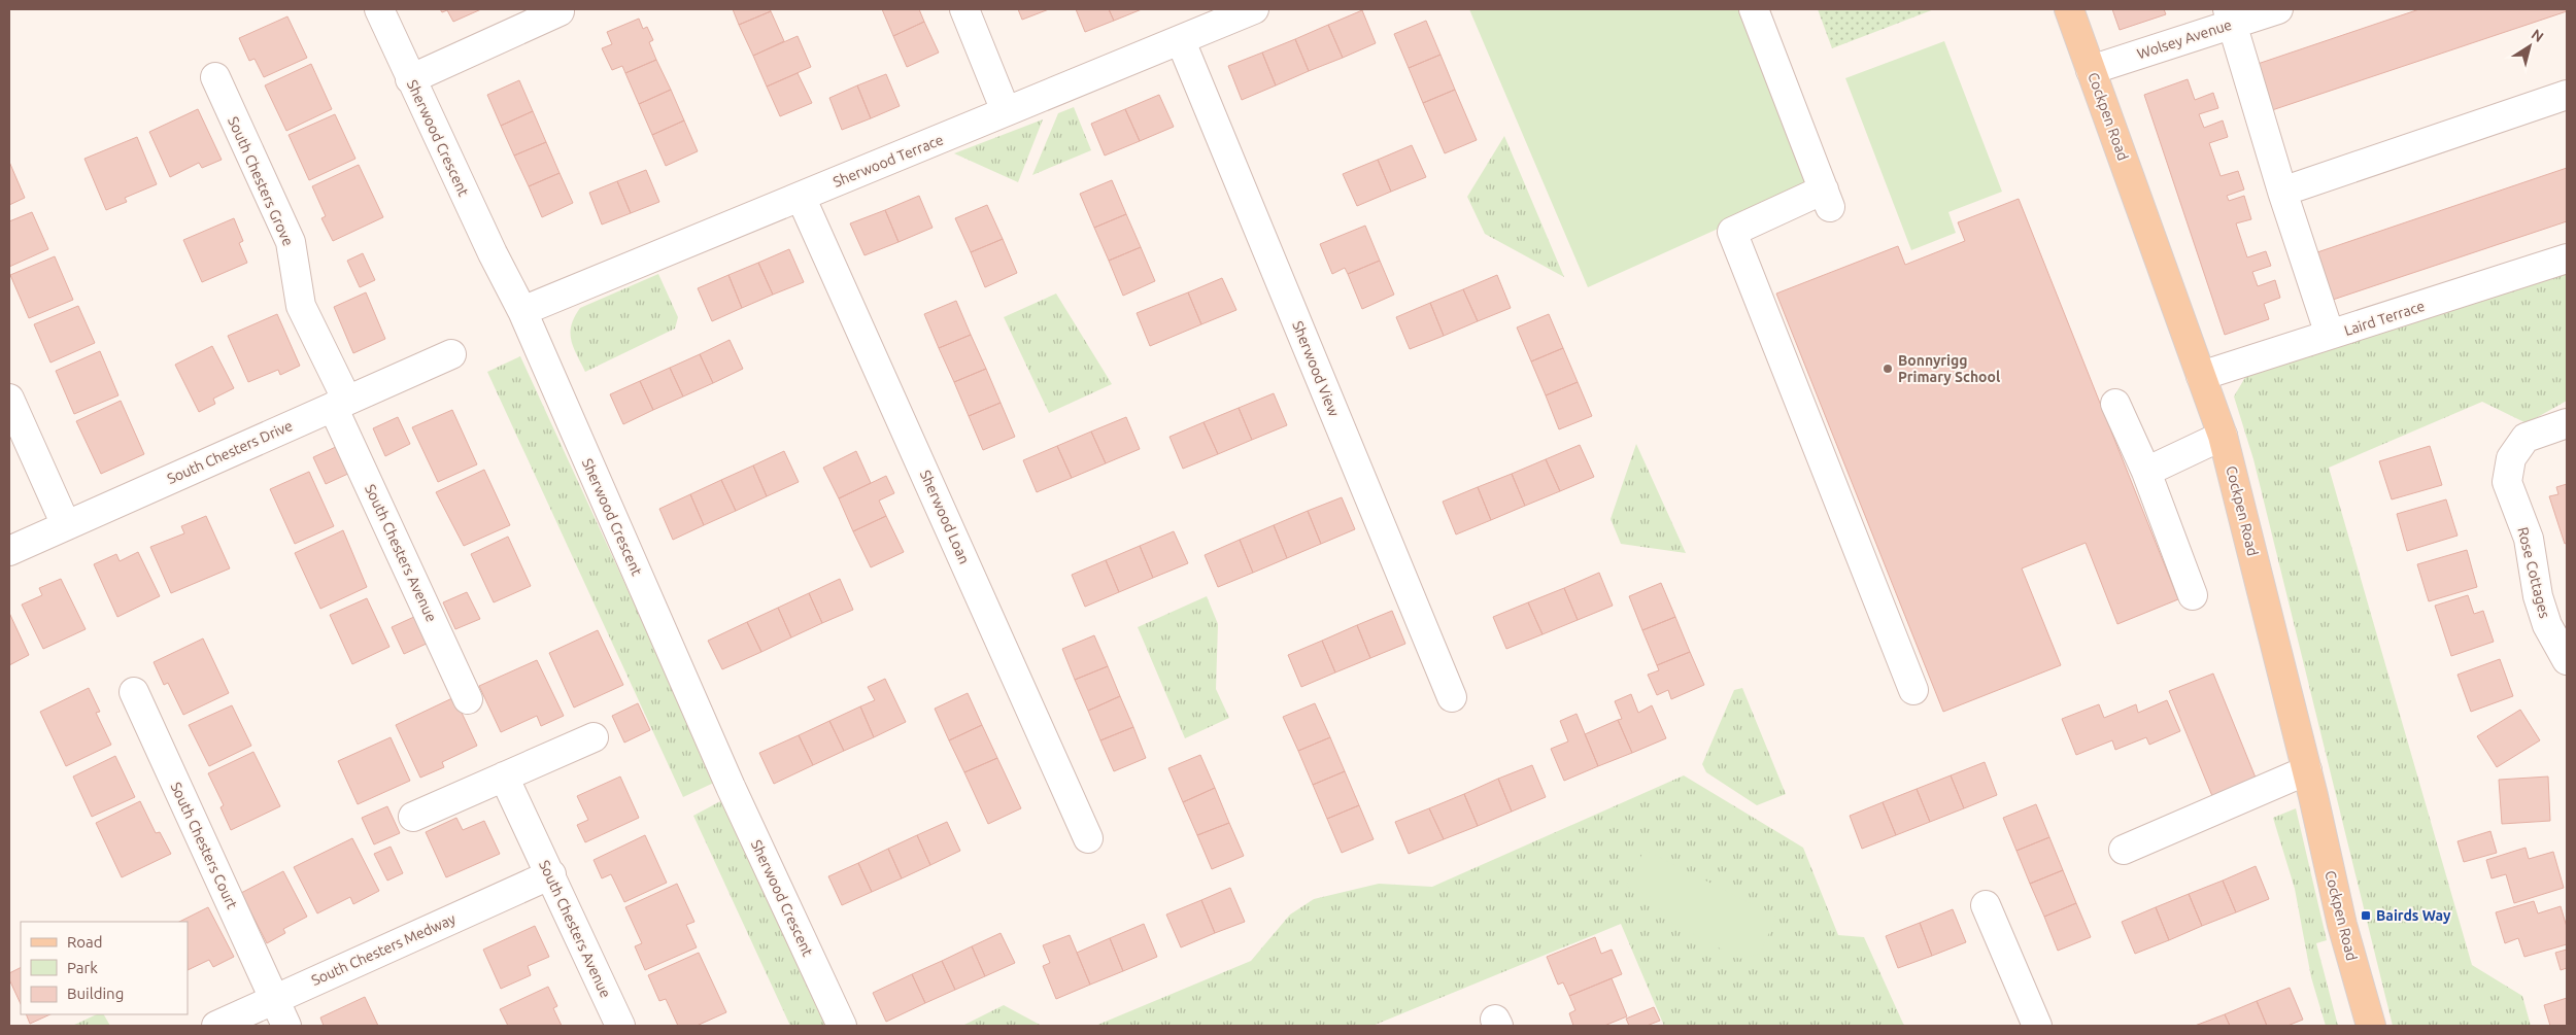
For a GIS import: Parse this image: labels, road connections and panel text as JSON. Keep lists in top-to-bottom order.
{
  "streets": {
    "main road": ["Cockpen Road"],
    "street": [
      "Wolsey Avenue",
      "Sherwood Crescent",
      "Sherwood Terrace",
      "South Chesters Grove",
      "Laird Terrace",
      "Sherwood View",
      "South Chesters Drive",
      "Sherwood Loan",
      "South Chesters Avenue",
      "Rose Cottages",
      "South Chesters Court",
      "South Chesters Medway"
    ]
  },
  "crossings": [
    ["Wolsey Avenue", "Cockpen Road"],
    ["Cockpen Road", "Laird Terrace"],
    ["Sherwood Crescent", "Sherwood Terrace"],
    ["Sherwood Terrace", "Sherwood View"],
    ["Sherwood Terrace", "Sherwood Loan"],
    ["South Chesters Grove", "South Chesters Drive"],
    ["South Chesters Grove", "South Chesters Avenue"],
    ["South Chesters Drive", "South Chesters Avenue"],
    ["South Chesters Avenue", "South Chesters Medway"],
    ["South Chesters Court", "South Chesters Medway"]
  ],
  "places": {
    "other": ["Bonnyrigg Primary School"],
    "transit": ["Bairds Way"]
  },
  "legend": ["Road", "Park", "Building"],
  "north": "top right"
}
